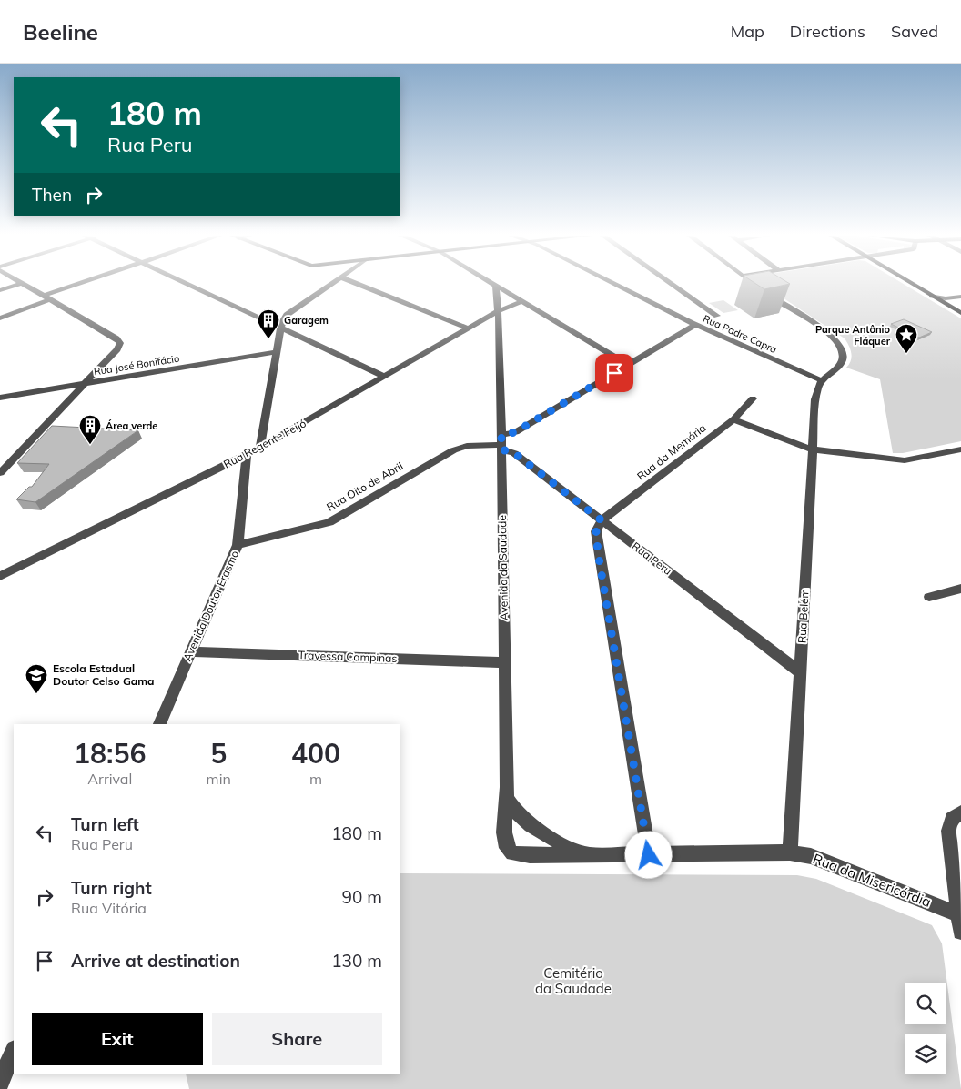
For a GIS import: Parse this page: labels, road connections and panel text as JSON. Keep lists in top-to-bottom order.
{
  "streets": {
    "street": [
      "Rua Padre Capra",
      "Rua José Bonifácio",
      "Rua Regente Feijó",
      "Rua da Memória",
      "Rua Oito de Abril",
      "Rua Peru",
      "Avenida da Saudade",
      "Avenida Doutor Erasmo",
      "Rua Belém",
      "Travessa Campinas",
      "Rua da Misericórdia"
    ]
  },
  "crossings": [
    ["Rua Padre Capra", "Rua Belém"],
    ["Rua Regente Feijó", "Avenida da Saudade"],
    ["Rua Regente Feijó", "Avenida Doutor Erasmo"],
    ["Rua da Memória", "Rua Peru"],
    ["Rua Oito de Abril", "Rua Peru"],
    ["Rua Oito de Abril", "Avenida da Saudade"],
    ["Rua Oito de Abril", "Avenida Doutor Erasmo"],
    ["Rua Peru", "Avenida da Saudade"],
    ["Rua Peru", "Rua Belém"],
    ["Avenida da Saudade", "Travessa Campinas"],
    ["Avenida da Saudade", "Rua da Misericórdia"],
    ["Avenida Doutor Erasmo", "Travessa Campinas"],
    ["Rua Belém", "Rua da Misericórdia"]
  ],
  "parks": ["Cemitério da Saudade"],
  "places": {
    "building": ["Garagem", "Área verde"],
    "place": ["Parque Antônio Fláquer"],
    "school or university": ["Escola Estadual Doutor Celso Gama"]
  },
  "page": {
    "header": "Beeline",
    "nav": ["Map", "Directions", "Saved"],
    "turn": ["180 m", "Rua Peru"],
    "then": "Then",
    "eta": [
      "18:56",
      "Arrival",
      "5",
      "min",
      "400",
      "m"
    ],
    "list": [
      {
        "name": "Turn left",
        "note": "Rua Peru",
        "value": "180 m"
      },
      {
        "name": "Turn right",
        "note": "Rua Vitória",
        "value": "90 m"
      },
      {
        "name": "Arrive at destination",
        "value": "130 m"
      }
    ],
    "buttons": ["Exit", "Share"]
  }
}
